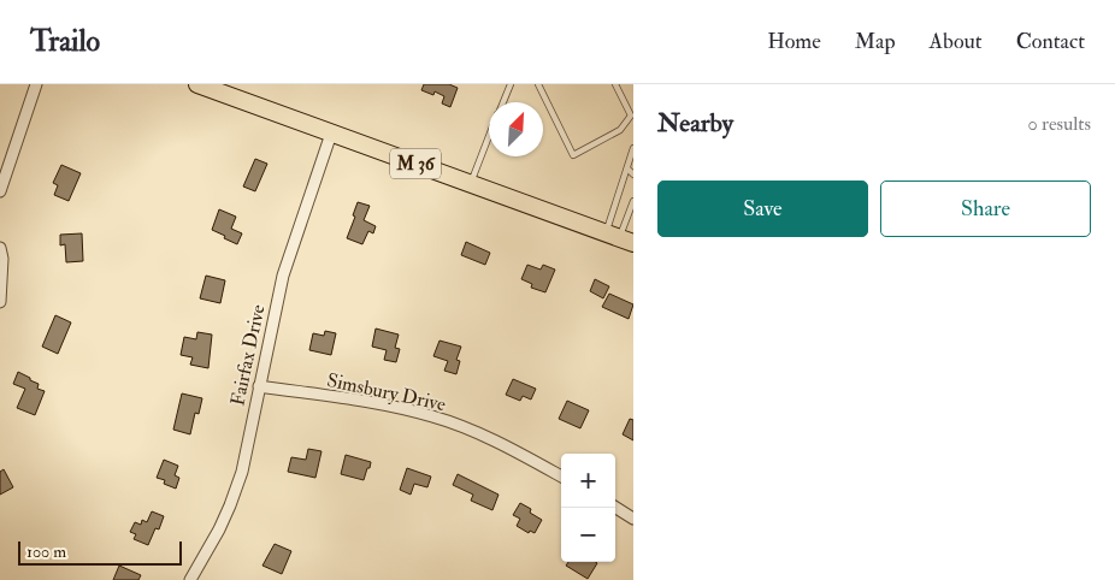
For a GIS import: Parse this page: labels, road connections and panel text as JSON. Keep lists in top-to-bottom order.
{
  "streets": {
    "main road": ["M 36"],
    "street": ["Fairfax Drive", "Simsbury Drive"]
  },
  "crossings": [
    ["M 36", "Fairfax Drive"],
    ["Fairfax Drive", "Simsbury Drive"]
  ],
  "scale_bar": "100 m",
  "north": "top right",
  "page": {
    "header": "Trailo",
    "nav": [
      "Home",
      "Map",
      "About",
      "Contact"
    ],
    "heading": ["Nearby", "0 results"],
    "buttons": ["Save", "Share"],
    "map_buttons": ["+", "−"],
    "scale": "100 m"
  }
}
